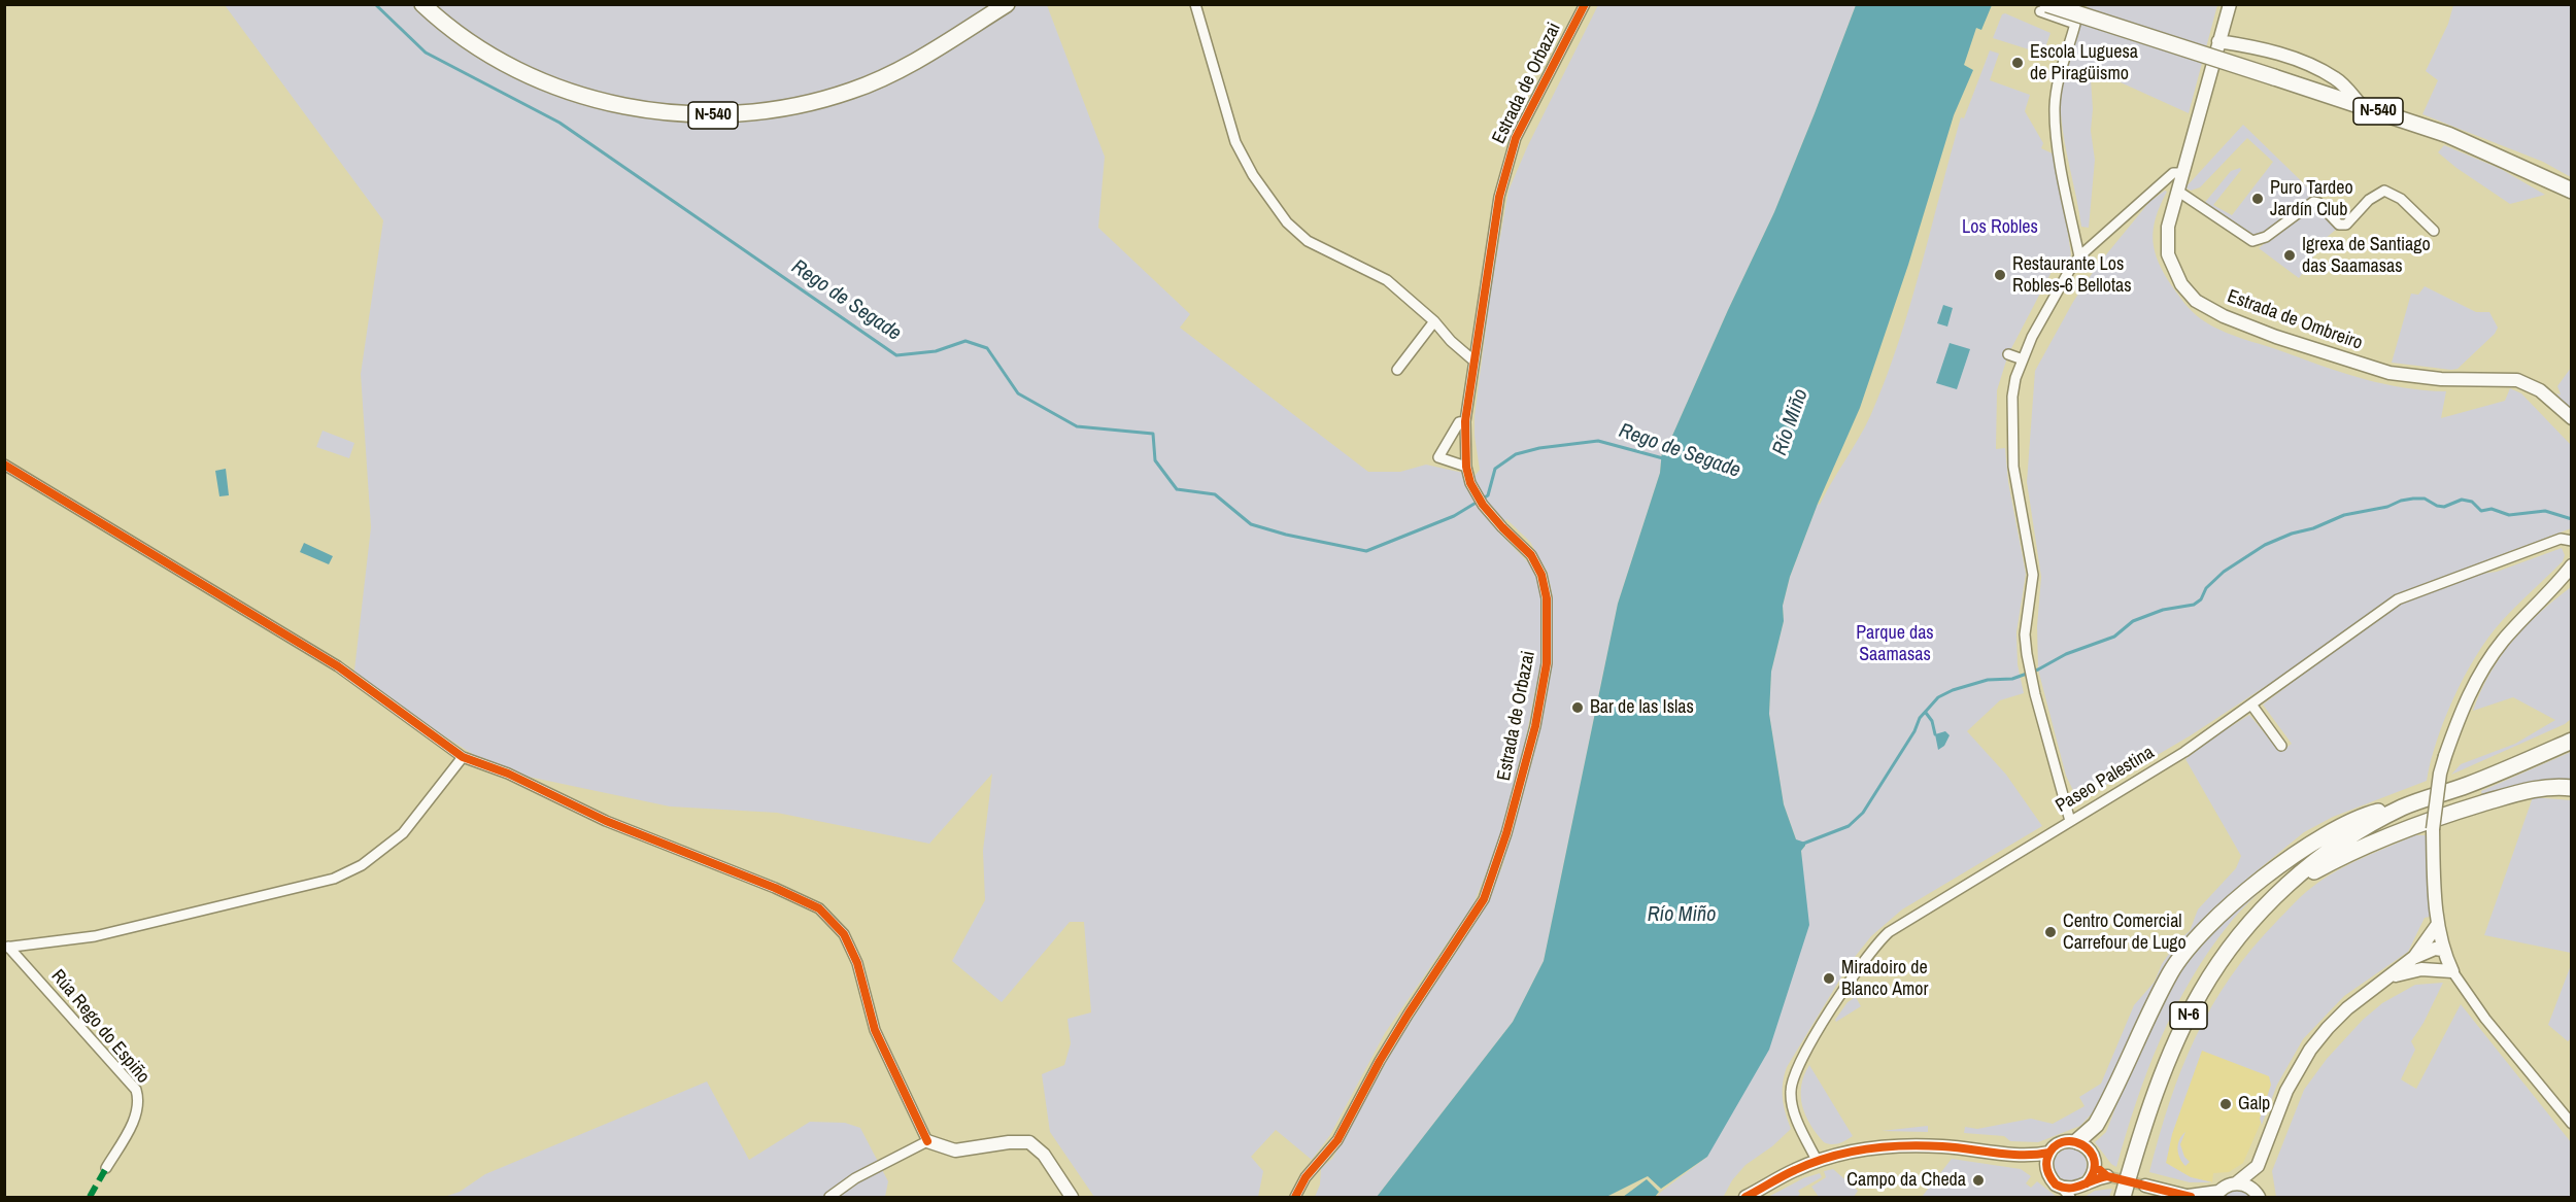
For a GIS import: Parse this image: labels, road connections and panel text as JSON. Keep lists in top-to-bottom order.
{
  "streets": {
    "highway": ["N-540", "N-6"],
    "street": [
      "Estrada de Orbazai",
      "Estrada de Ombreiro",
      "Paseo Palestina",
      "Rúa Rego do Espiño"
    ]
  },
  "water": ["Rego de Segade", "Río Miño"],
  "parks": ["Los Robles", "Parque das Saamasas"],
  "places": [
    "Escola Luguesa de Piragüismo",
    "Puro Tardeo Jardín Club",
    "Igrexa de Santiago das Saamasas",
    "Restaurante Los Robles-6 Bellotas",
    "Bar de las Islas",
    "Centro Comercial Carrefour de Lugo",
    "Miradoiro de Blanco Amor",
    "Galp",
    "Campo da Cheda"
  ]
}
